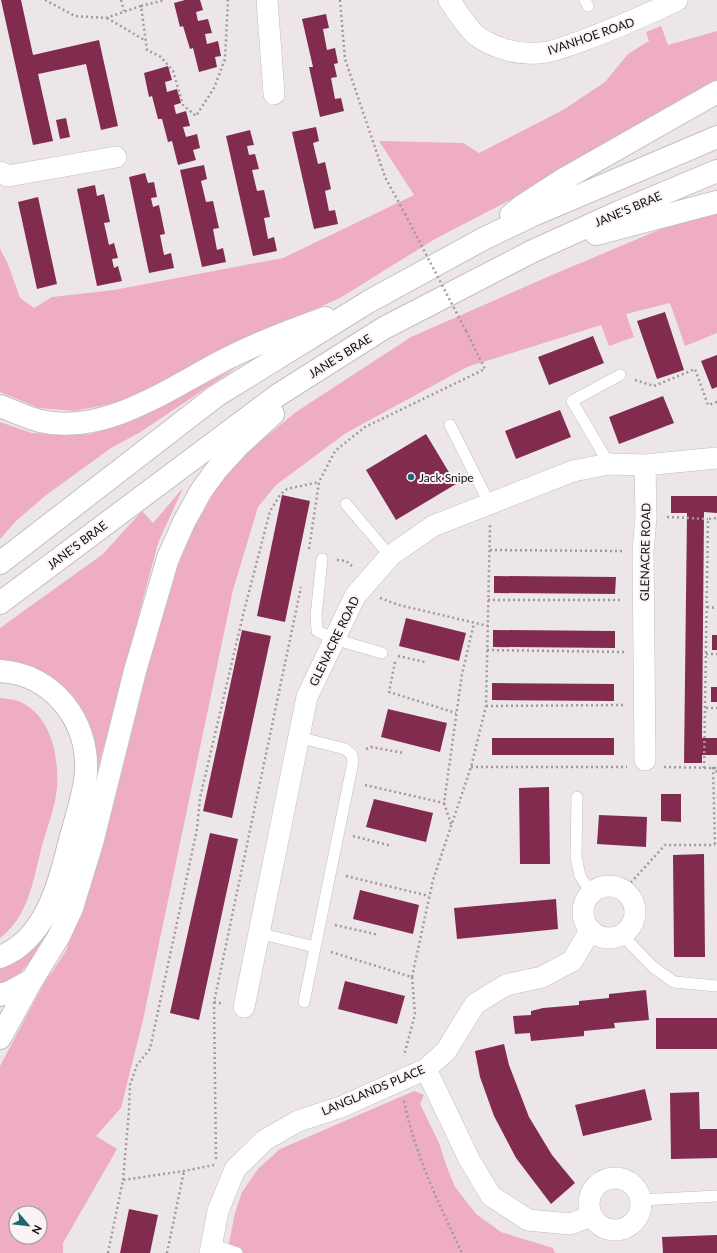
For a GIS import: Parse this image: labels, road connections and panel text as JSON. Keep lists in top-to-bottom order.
{
  "streets": {
    "main road": ["JANE'S BRAE"],
    "street": ["IVANHOE ROAD", "GLENACRE ROAD", "LANGLANDS PLACE"]
  },
  "places": ["Jack Snipe"],
  "north": "bottom right"
}
